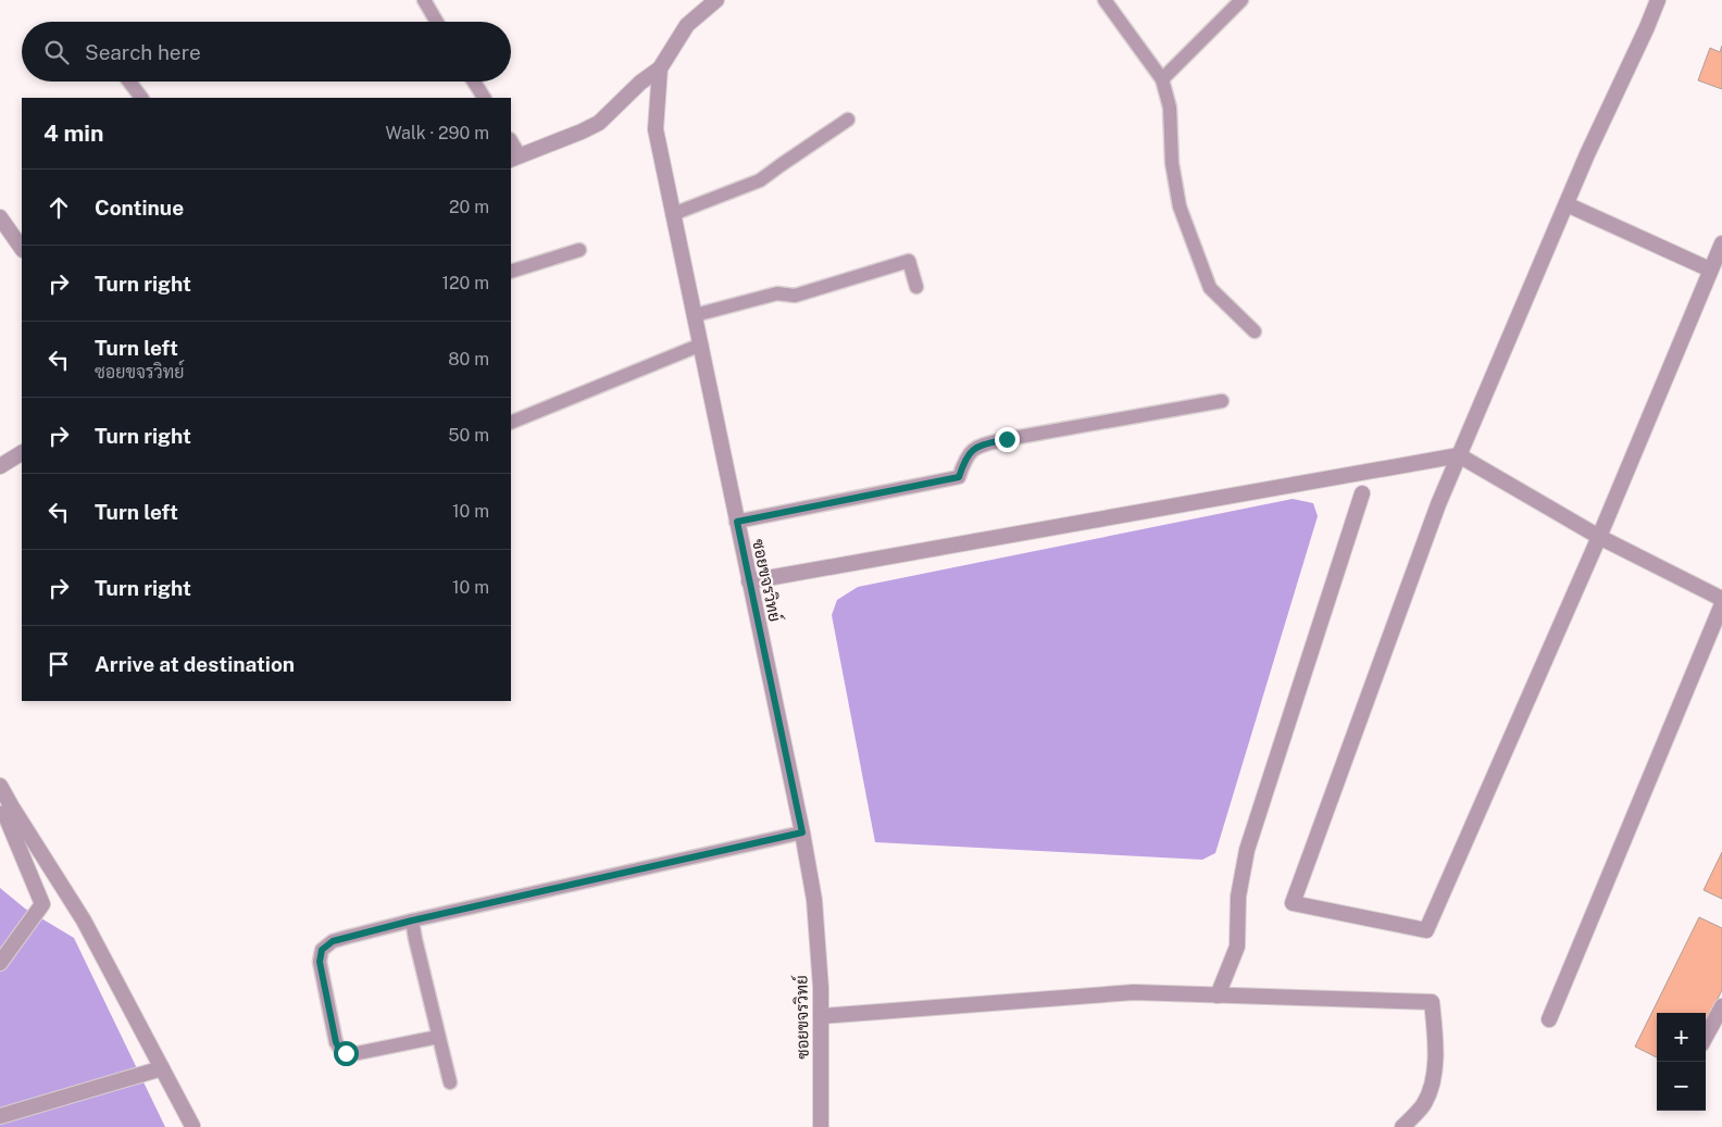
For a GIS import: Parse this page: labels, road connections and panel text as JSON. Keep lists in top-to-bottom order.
{
  "streets": {
    "street": ["ซอยขจรวิทย์"]
  },
  "page": {
    "search": "Search here",
    "heading": ["4 min", "Walk · 290 m"],
    "list": [
      ["Continue", "20 m"],
      ["Turn right", "120 m"],
      ["Turn left", "ซอยขจรวิทย์", "80 m"],
      ["Turn right", "50 m"],
      ["Turn left", "10 m"],
      ["Turn right", "10 m"],
      "Arrive at destination"
    ],
    "map_buttons": ["+", "−"]
  }
}
